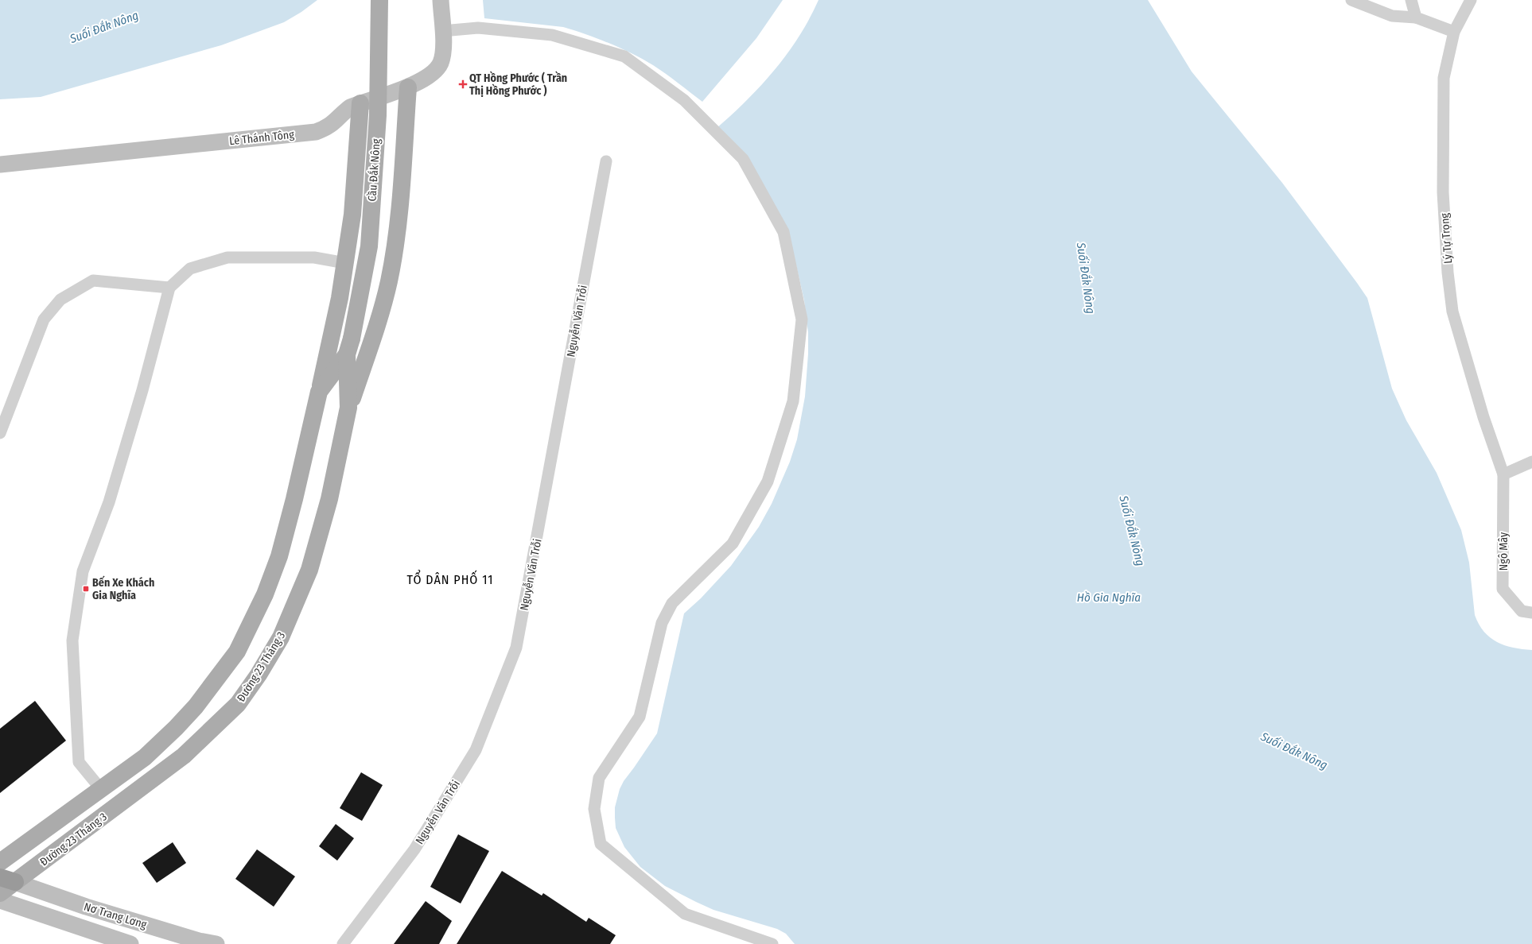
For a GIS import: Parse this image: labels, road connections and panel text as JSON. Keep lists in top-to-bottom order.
{
  "streets": {
    "main road": ["Cầu Đắk Nông", "Đường 23 Tháng 3"],
    "street": [
      "Lê Thánh Tông",
      "Lý Tự Trọng",
      "Nguyễn Văn Trỗi",
      "Ngô Mây",
      "Nơ Trang Lơng"
    ]
  },
  "crossings": [
    ["Cầu Đắk Nông", "Đường 23 Tháng 3"],
    ["Lý Tự Trọng", "Ngô Mây"],
    ["Đường 23 Tháng 3", "Nơ Trang Lơng"]
  ],
  "districts": ["TỔ DÂN PHỐ 11"],
  "water": ["Suối Đắk Nông", "Hồ Gia Nghĩa"],
  "places": {
    "health": ["QT Hồng Phước ( Trần Thị Hồng Phước )"],
    "transit": ["Bến Xe Khách Gia Nghĩa"]
  }
}
